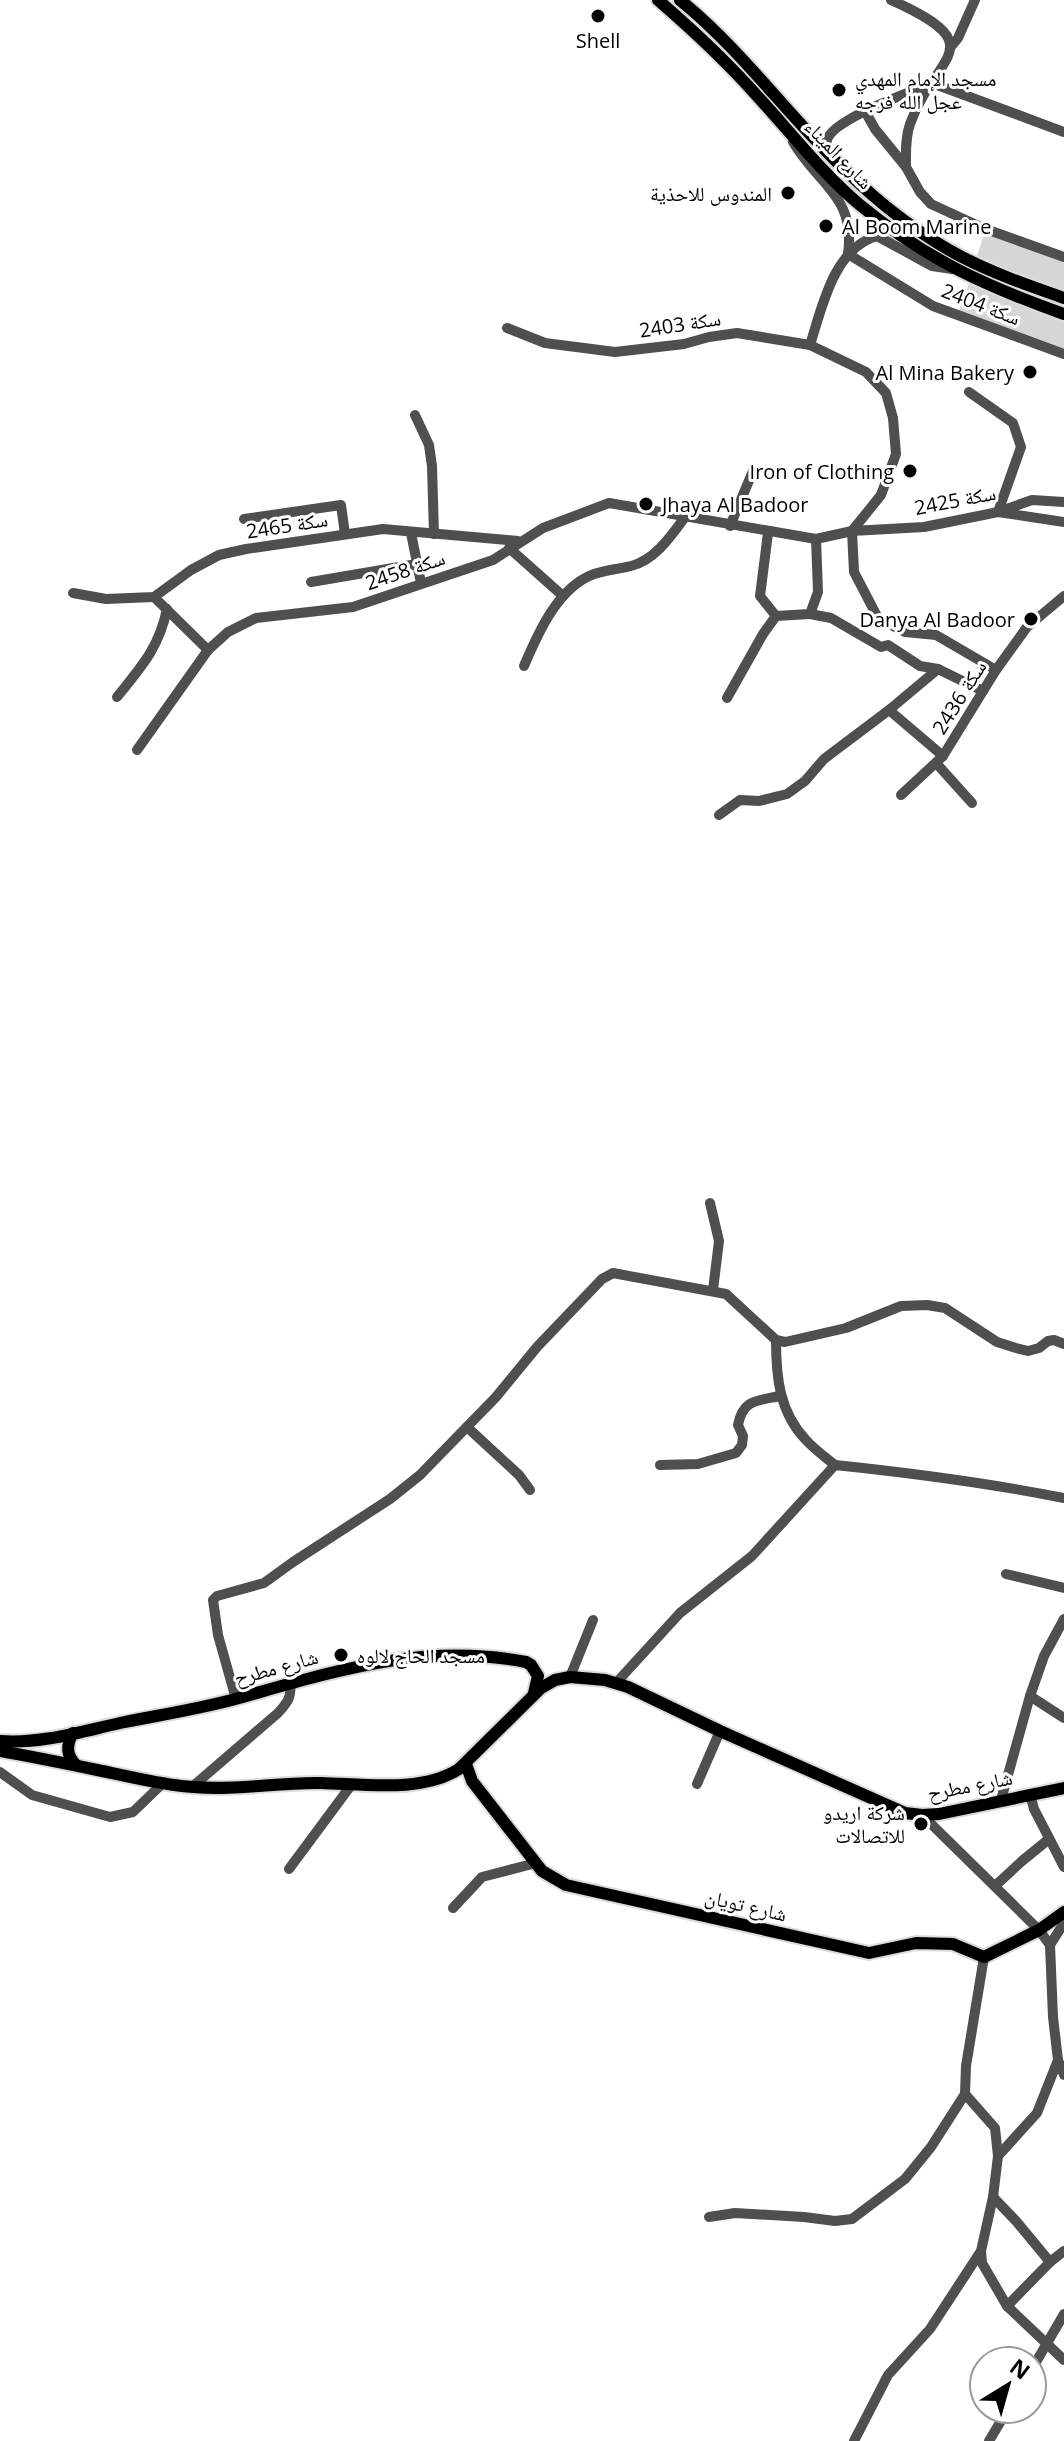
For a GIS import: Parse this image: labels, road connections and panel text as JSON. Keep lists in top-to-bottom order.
{
  "streets": {
    "main road": ["شارع الميناء", "شارع مطرح", "شارع تويان"],
    "street": [
      "سكة 2404",
      "سكة 2403",
      "سكة 2425",
      "سكة 2465",
      "سكة 2458",
      "سكة 2436"
    ]
  },
  "crossings": [
    ["سكة 2403", "سكة 2425"],
    ["سكة 2403", "سكة 2458"],
    ["سكة 2425", "سكة 2458"],
    ["سكة 2465", "سكة 2458"]
  ],
  "places": [
    "Shell",
    "مسجد الإمام المهدي عجل الله فرجه",
    "المندوس للاحذية",
    "Al Boom Marine",
    "Al Mina Bakery",
    "Iron of Clothing",
    "Jhaya Al Badoor",
    "Danya Al Badoor",
    "مسجد الحاج لالوه",
    "شركة اريدو للاتصالات"
  ],
  "north": "top right"
}
